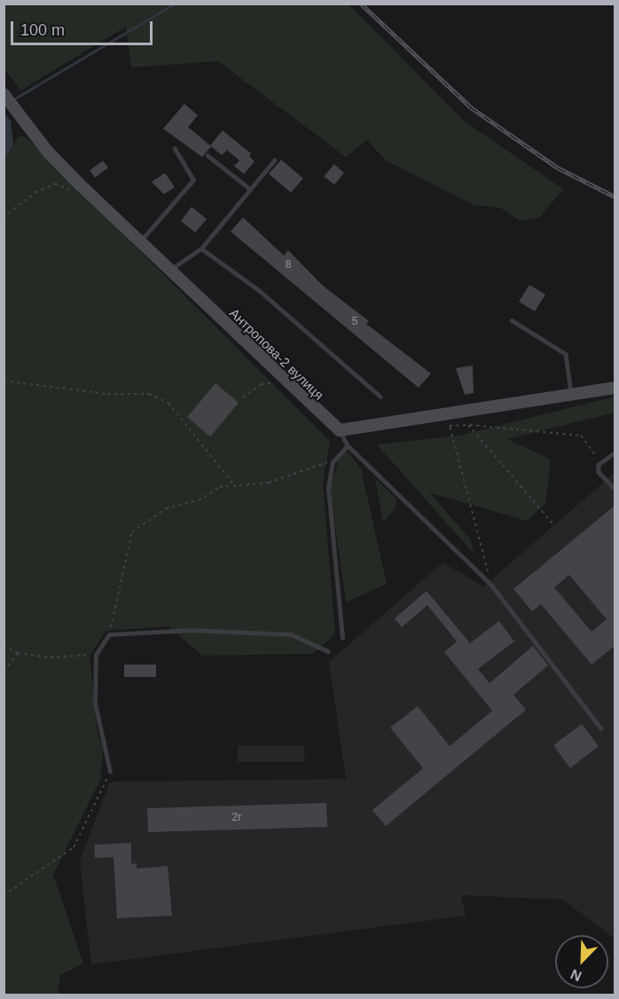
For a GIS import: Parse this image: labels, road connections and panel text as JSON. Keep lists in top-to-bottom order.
{
  "streets": {
    "street": ["Антропова-2 вулиця"]
  },
  "house_numbers": ["8", "5", "2г"],
  "scale_bar": "100 m",
  "north": "bottom left"
}
